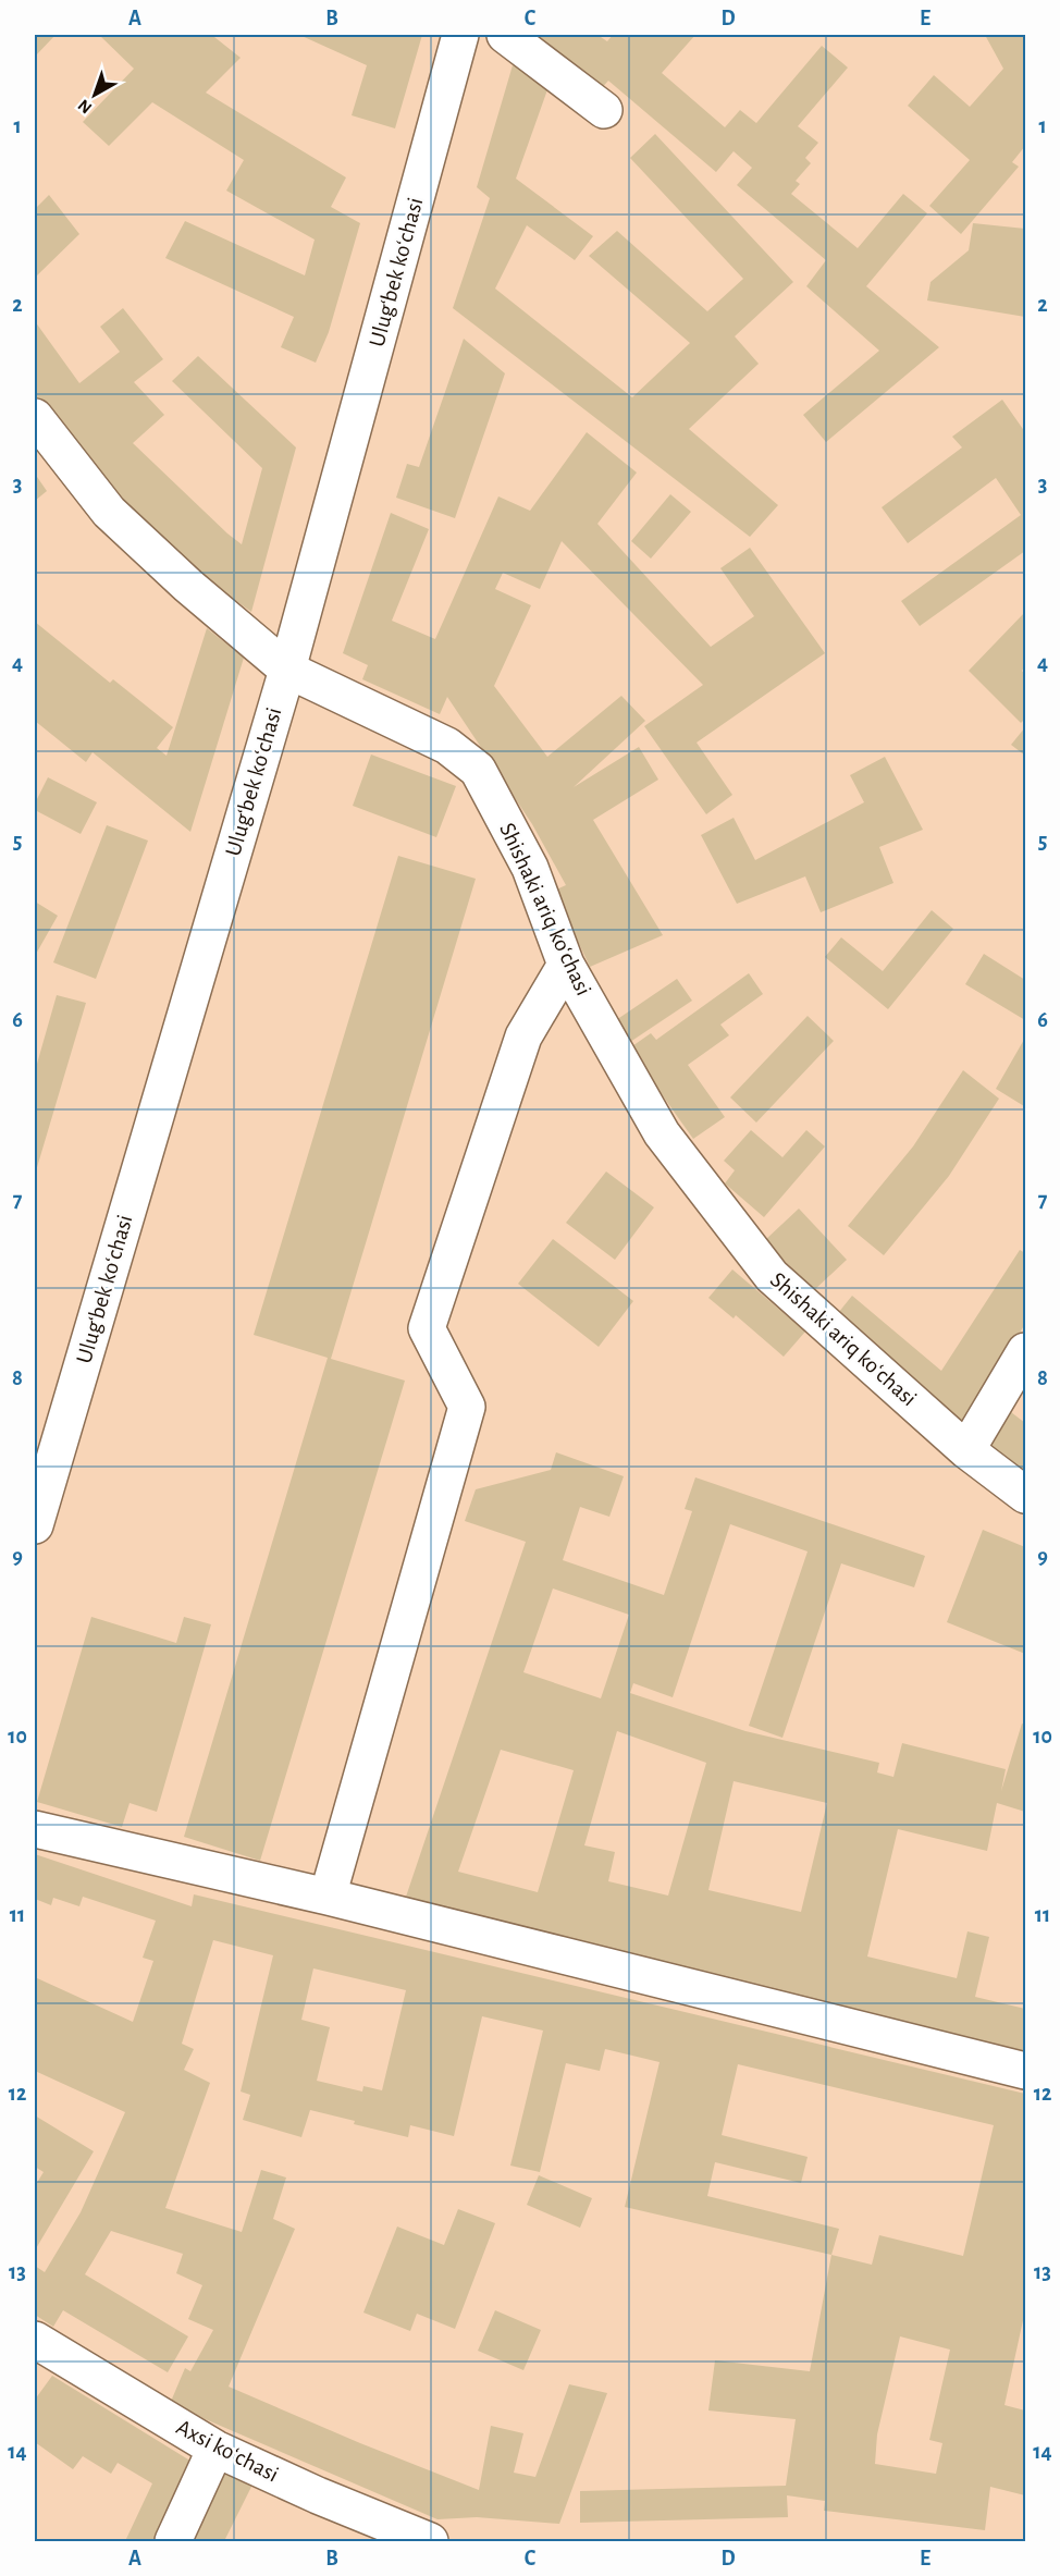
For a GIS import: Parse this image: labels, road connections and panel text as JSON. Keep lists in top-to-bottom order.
{
  "streets": {
    "street": ["Ulugʻbek koʻchasi", "Shishaki ariq koʻchasi", "Axsi koʻchasi"]
  },
  "crossings": [
    ["Ulugʻbek koʻchasi", "Shishaki ariq koʻchasi"]
  ],
  "north": "bottom left",
  "grid": {
    "columns": [
      "A",
      "B",
      "C",
      "D",
      "E"
    ],
    "rows": [
      "1",
      "2",
      "3",
      "4",
      "5",
      "6",
      "7",
      "8",
      "9",
      "10",
      "11",
      "12",
      "13",
      "14"
    ]
  }
}
